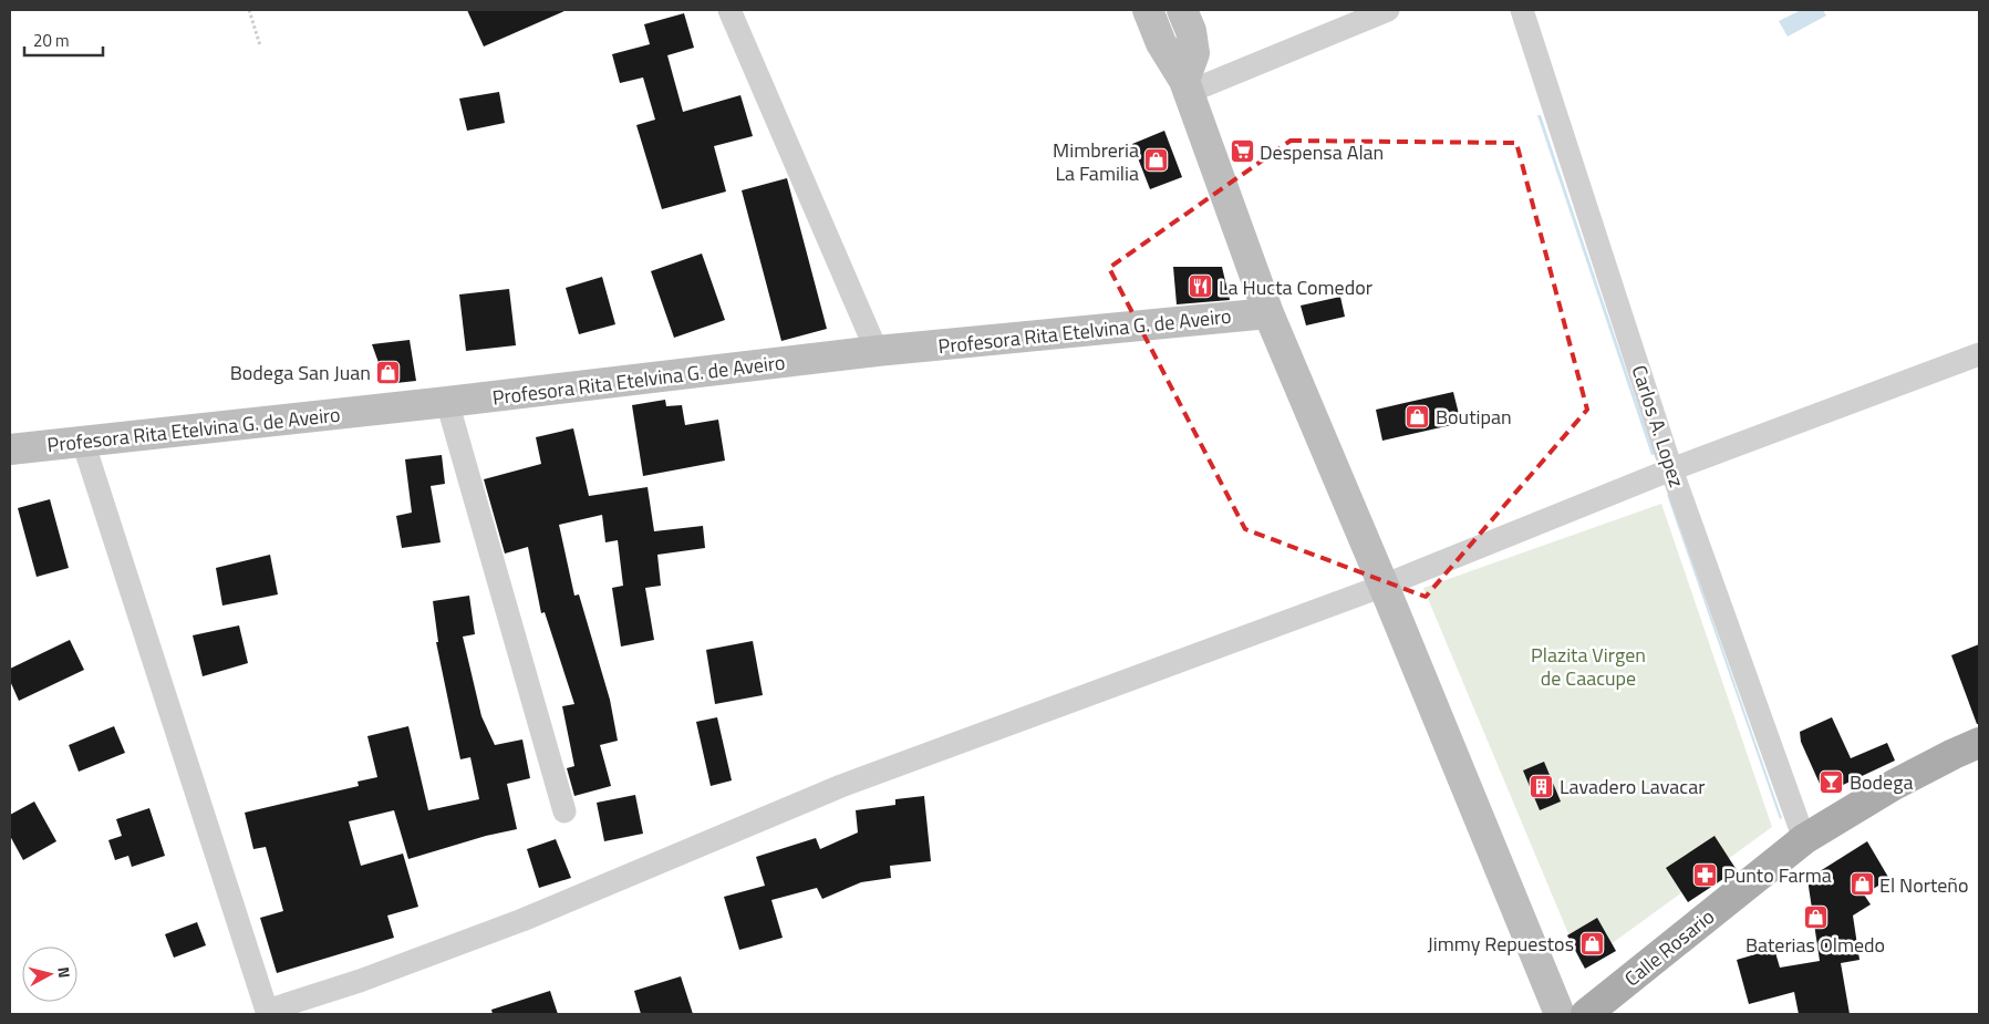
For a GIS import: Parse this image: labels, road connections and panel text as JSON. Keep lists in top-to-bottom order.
{
  "streets": {
    "main road": ["Calle Rosario"],
    "street": ["Profesora Rita Etelvina G. de Aveiro", "Carlos A. Lopez"]
  },
  "crossings": [
    ["Carlos A. Lopez", "Calle Rosario"]
  ],
  "parks": ["Plazita Virgen de Caacupe"],
  "places": {
    "supermarket": ["Despensa Alan"],
    "shop": [
      "Mimbreria La Familia",
      "Bodega San Juan",
      "Boutipan",
      "El Norteño",
      "Baterias Olmedo",
      "Jimmy Repuestos"
    ],
    "restaurant": ["La Hucta Comedor"],
    "bar": ["Bodega"],
    "building": ["Lavadero Lavacar"],
    "pharmacy": ["Punto Farma"]
  },
  "scale_bar": "20 m",
  "north": "right"
}
